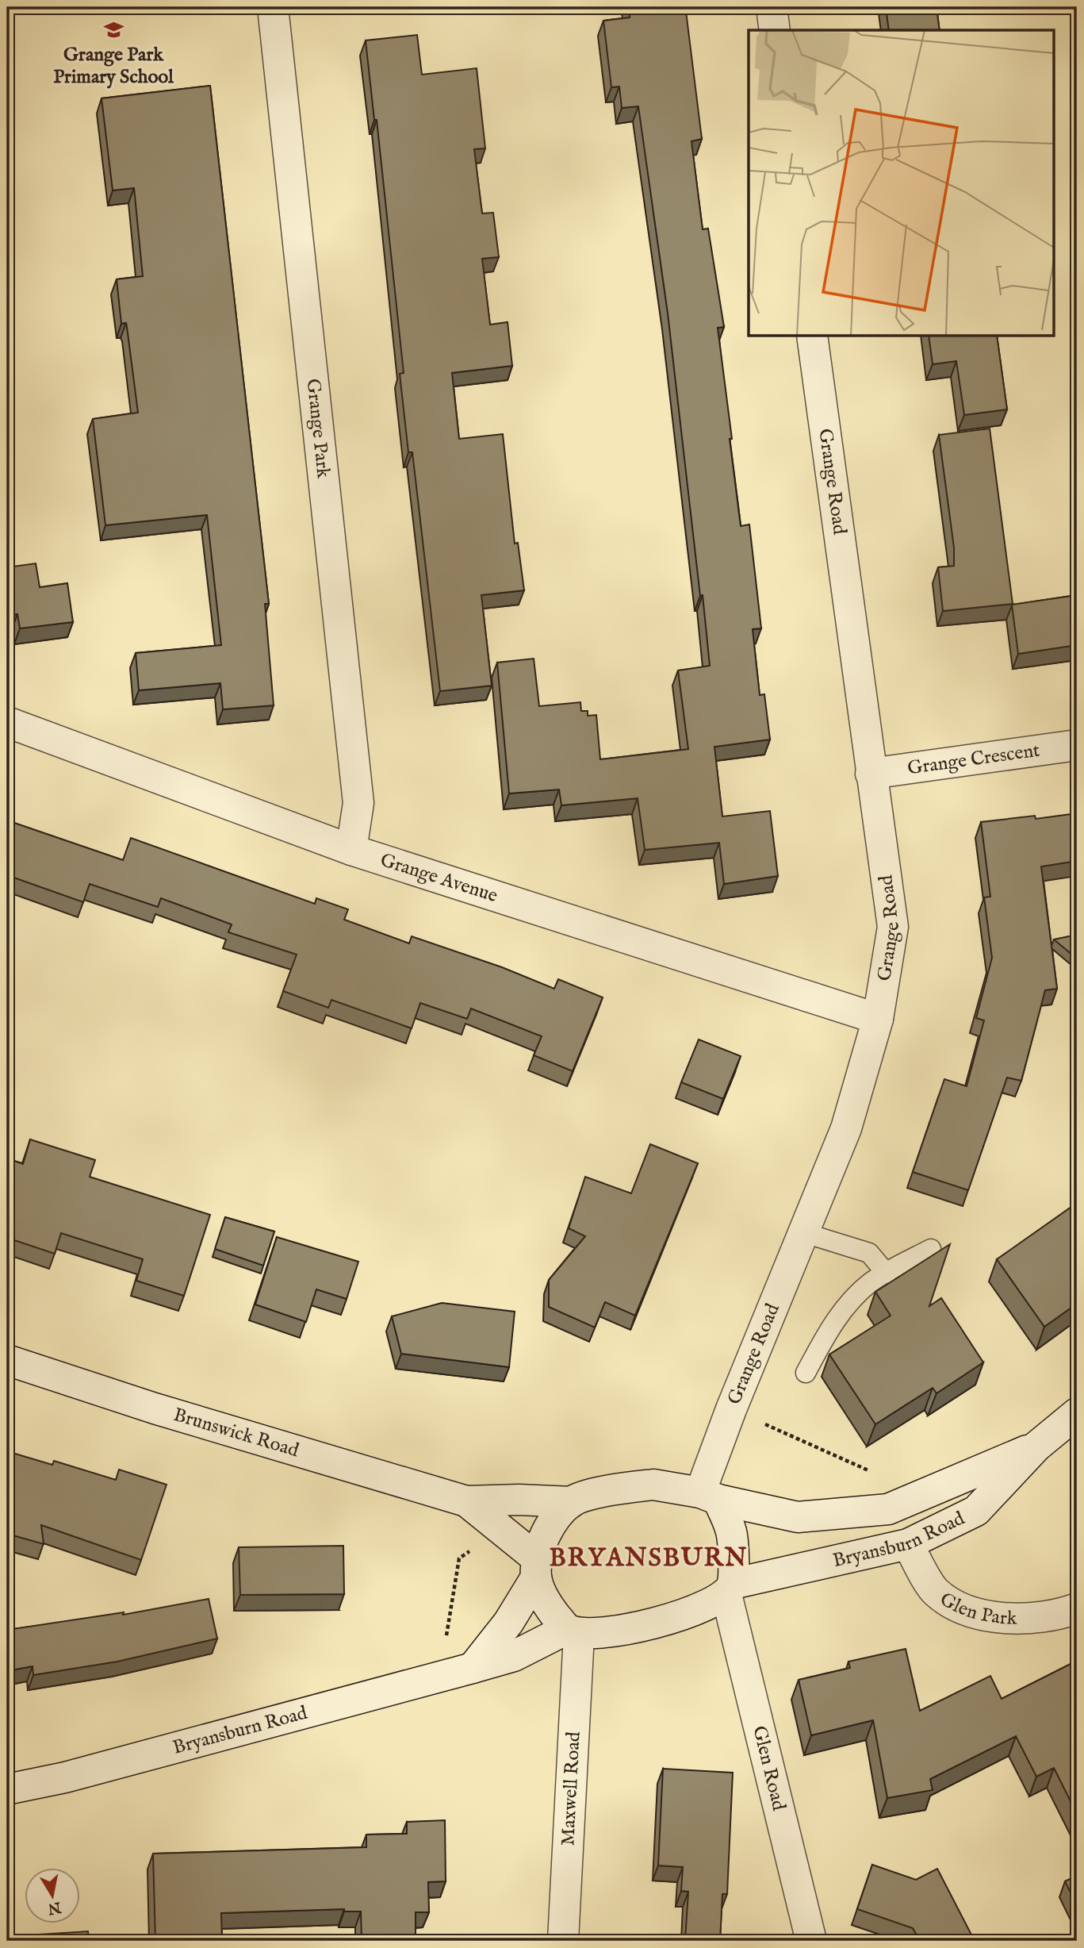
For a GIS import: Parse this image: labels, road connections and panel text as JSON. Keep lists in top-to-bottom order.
{
  "streets": {
    "street": [
      "Grange Park",
      "Grange Road",
      "Grange Crescent",
      "Grange Avenue",
      "Brunswick Road",
      "Bryansburn Road",
      "Glen Park",
      "Glen Road",
      "Maxwell Road"
    ]
  },
  "crossings": [
    ["Grange Park", "Grange Avenue"],
    ["Grange Road", "Grange Crescent"],
    ["Grange Road", "Grange Avenue"],
    ["Grange Road", "Brunswick Road"],
    ["Grange Road", "Bryansburn Road"],
    ["Grange Road", "Glen Road"],
    ["Grange Road", "Maxwell Road"],
    ["Brunswick Road", "Bryansburn Road"],
    ["Brunswick Road", "Glen Road"],
    ["Brunswick Road", "Maxwell Road"],
    ["Bryansburn Road", "Glen Park"],
    ["Bryansburn Road", "Glen Road"],
    ["Bryansburn Road", "Maxwell Road"],
    ["Glen Road", "Maxwell Road"]
  ],
  "districts": ["BRYANSBURN"],
  "places": {
    "school or university": ["Grange Park Primary School"]
  },
  "north": "bottom"
}
